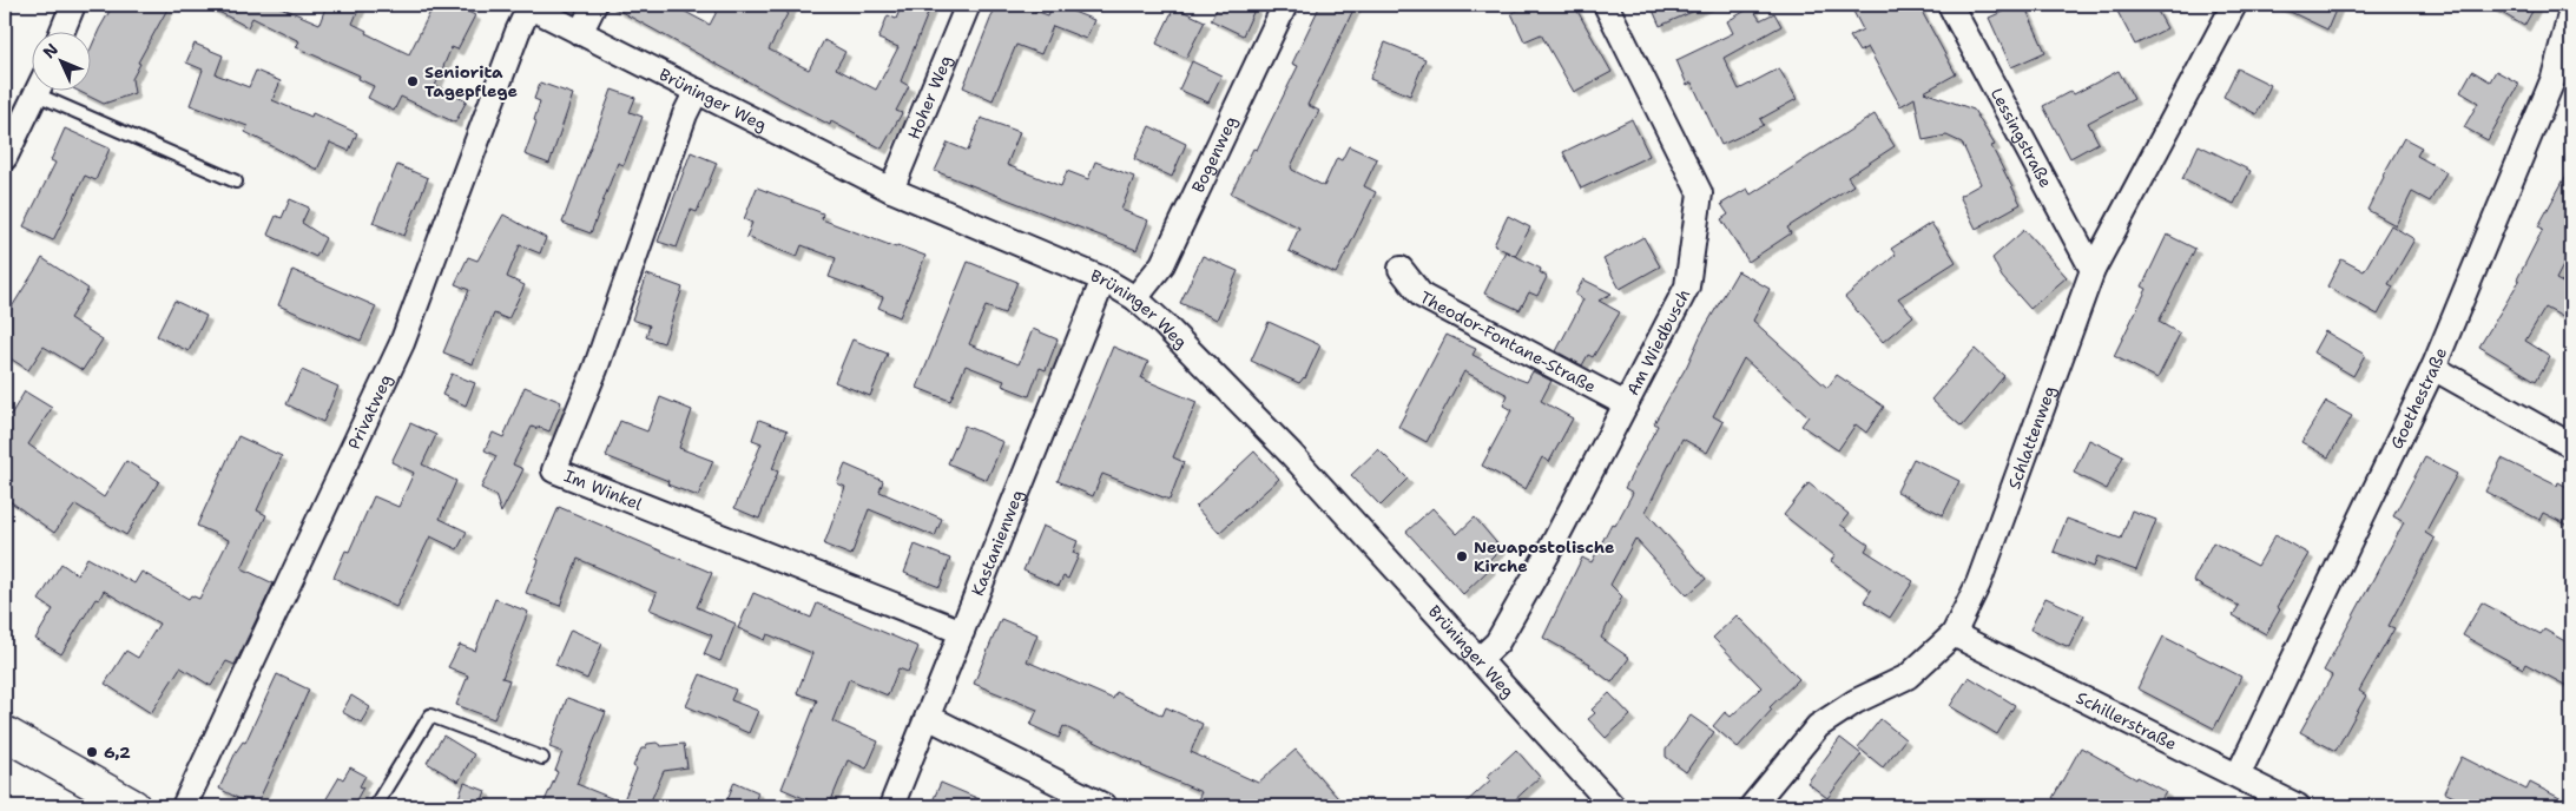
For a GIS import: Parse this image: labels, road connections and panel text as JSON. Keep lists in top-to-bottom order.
{
  "streets": {
    "street": [
      "Hoher Weg",
      "Brüninger Weg",
      "Lessingstraße",
      "Bogenweg",
      "Theodor-Fontane-Straße",
      "Am Wiedbusch",
      "Goethestraße",
      "Privatweg",
      "Schlattenweg",
      "Im Winkel",
      "Kastanienweg",
      "Schillerstraße"
    ]
  },
  "crossings": [
    ["Hoher Weg", "Brüninger Weg"],
    ["Brüninger Weg", "Bogenweg"],
    ["Brüninger Weg", "Am Wiedbusch"],
    ["Brüninger Weg", "Privatweg"],
    ["Brüninger Weg", "Im Winkel"],
    ["Brüninger Weg", "Kastanienweg"],
    ["Lessingstraße", "Schlattenweg"],
    ["Theodor-Fontane-Straße", "Am Wiedbusch"],
    ["Goethestraße", "Schillerstraße"],
    ["Schlattenweg", "Schillerstraße"],
    ["Im Winkel", "Kastanienweg"]
  ],
  "places": ["Seniorita Tagepflege", "Neuapostolische Kirche", "6,2"],
  "north": "top left"
}
